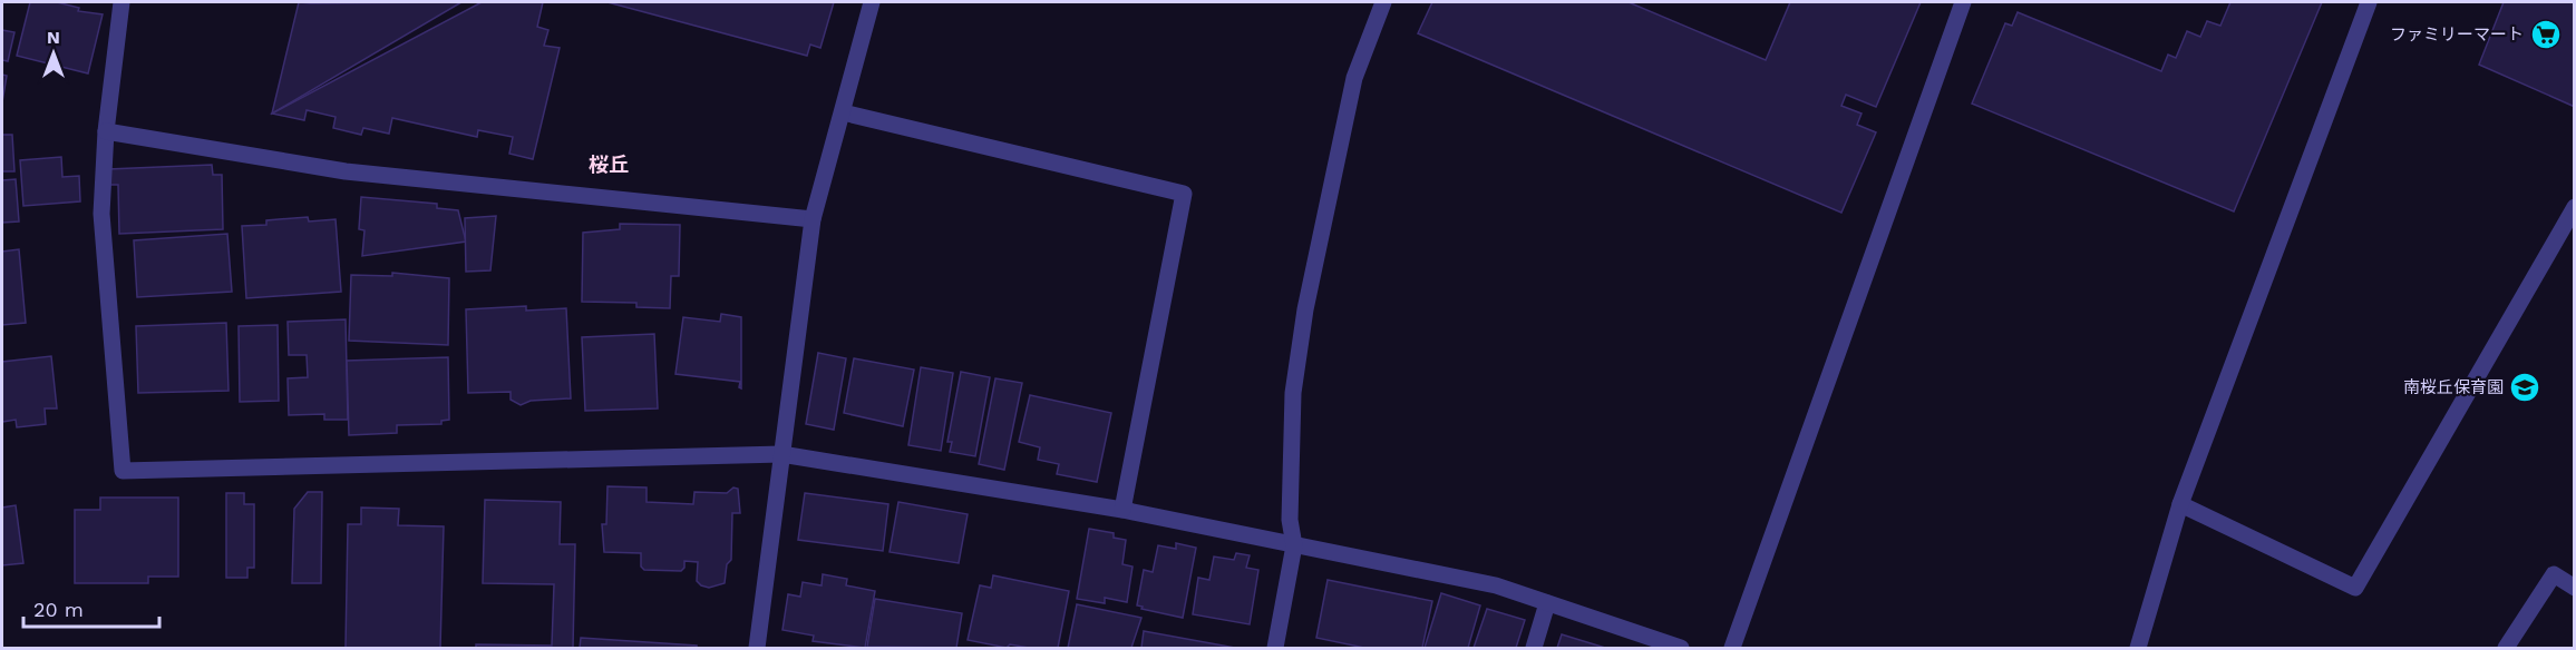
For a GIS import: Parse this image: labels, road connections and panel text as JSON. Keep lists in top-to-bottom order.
{
  "districts": ["桜丘"],
  "places": {
    "supermarket": ["ファミリーマート"],
    "school or university": ["南桜丘保育園"]
  },
  "scale_bar": "20 m",
  "north": "top"
}
